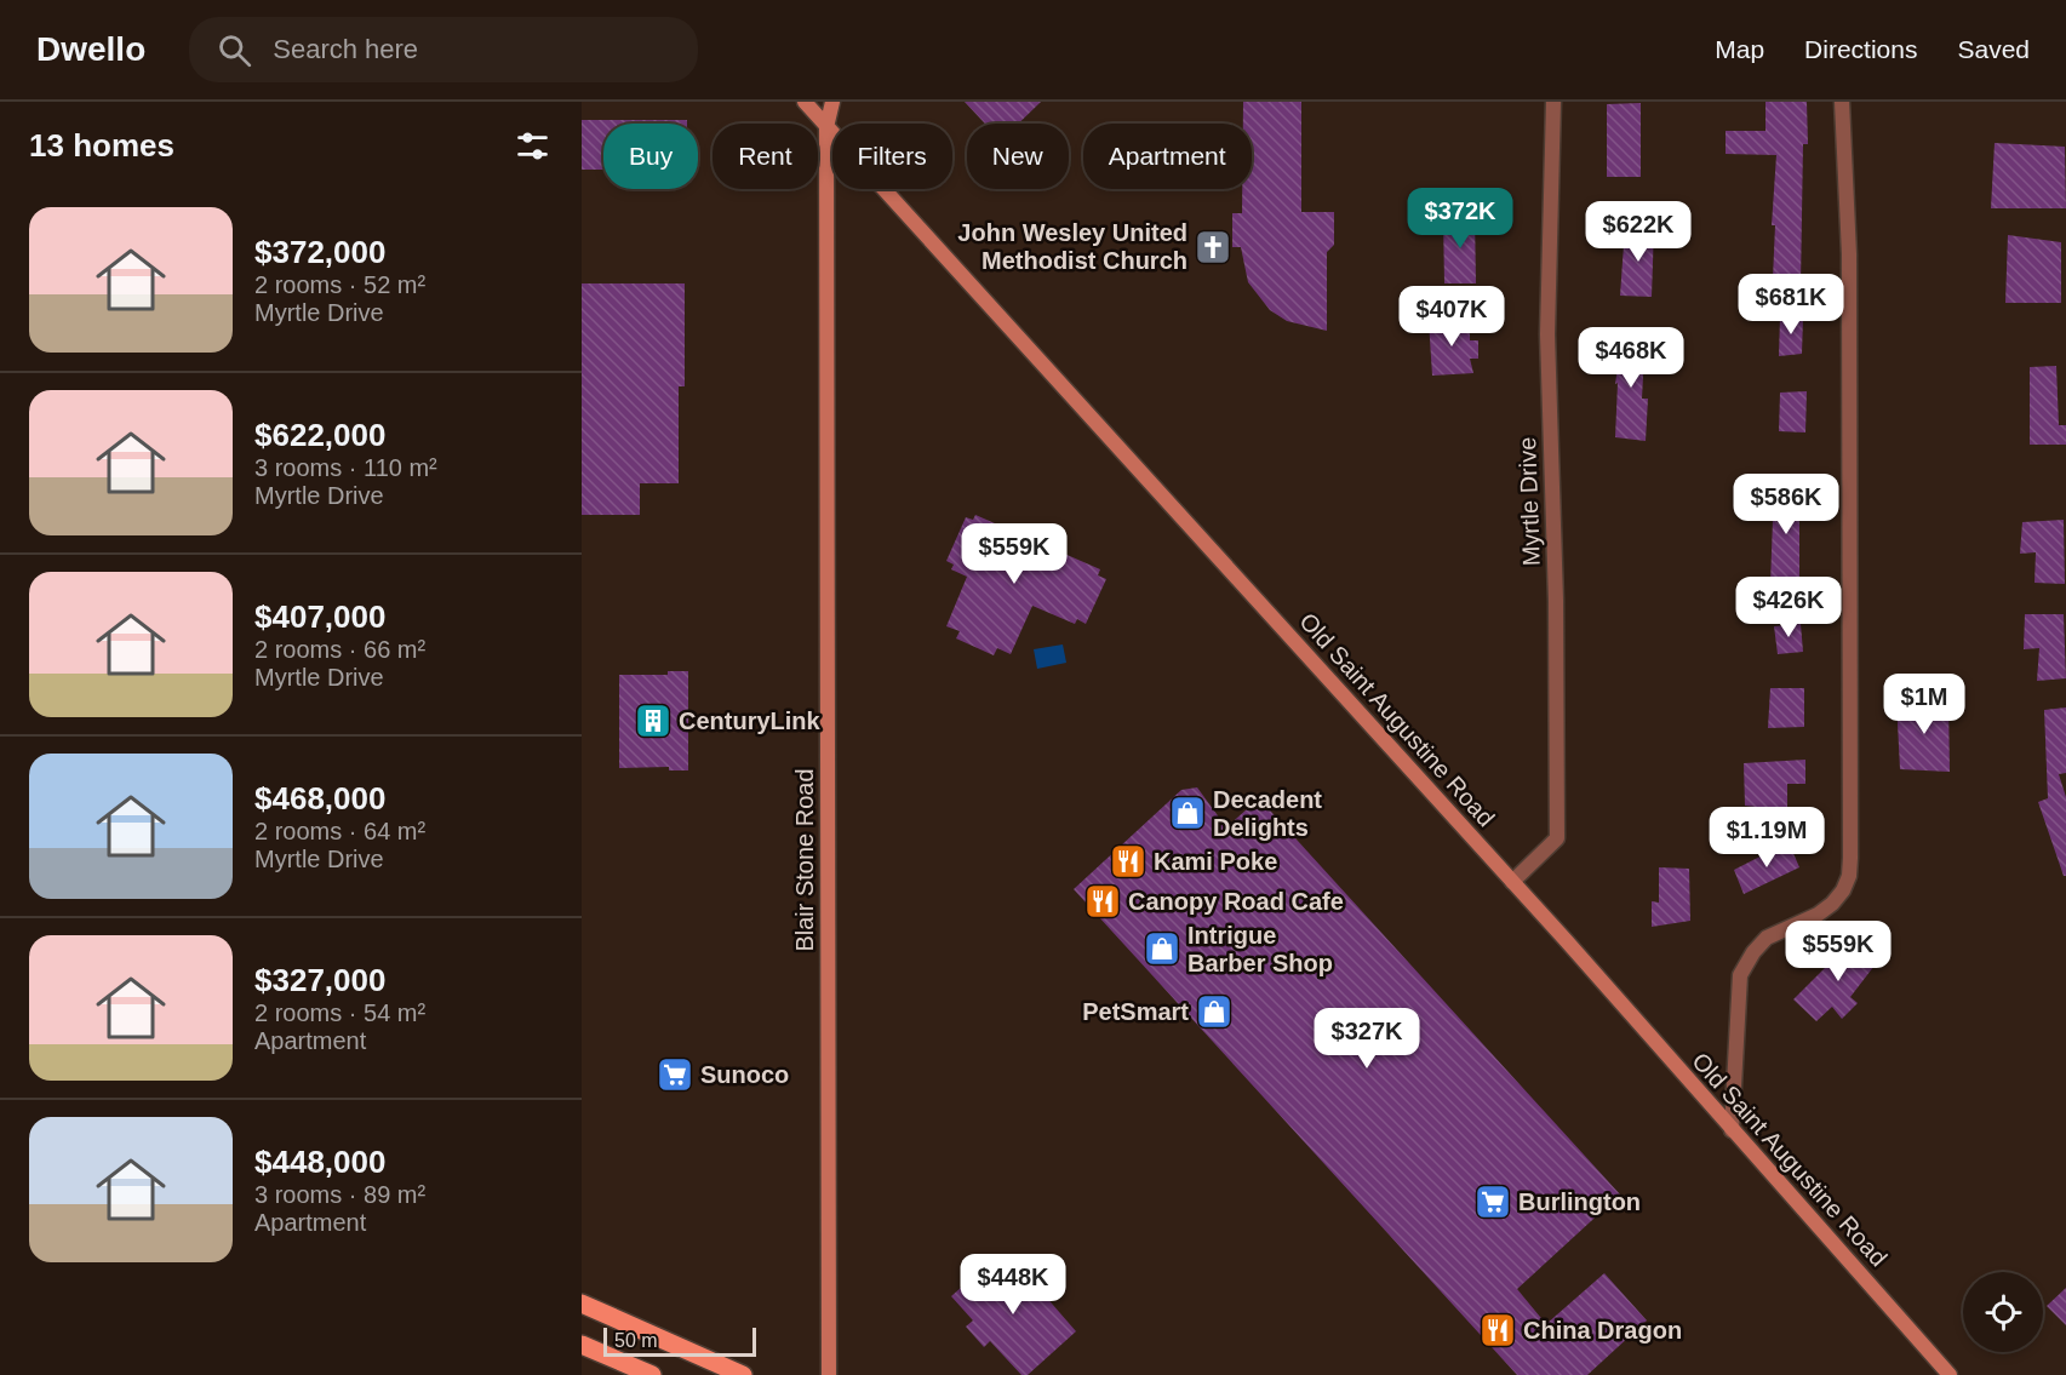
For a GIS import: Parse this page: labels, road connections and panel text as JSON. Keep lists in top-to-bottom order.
{
  "streets": {
    "street": ["Myrtle Drive", "Old Saint Augustine Road", "Blair Stone Road"]
  },
  "crossings": [
    ["Myrtle Drive", "Old Saint Augustine Road"],
    ["Old Saint Augustine Road", "Blair Stone Road"]
  ],
  "places": {
    "church": ["John Wesley United Methodist Church"],
    "building": ["CenturyLink"],
    "shop": ["Decadent Delights", "Intrigue Barber Shop", "PetSmart"],
    "restaurant": ["Kami Poke", "Canopy Road Cafe", "China Dragon"],
    "supermarket": ["Sunoco", "Burlington"]
  },
  "scale_bar": "50 m",
  "page": {
    "header": "Dwello",
    "search": "Search here",
    "nav": ["Map", "Directions", "Saved"],
    "heading": "13 homes",
    "chip": [
      "Buy",
      "Rent",
      "Filters",
      "New",
      "Apartment"
    ],
    "price": [
      "$372K",
      "$622K",
      "$681K",
      "$407K",
      "$468K",
      "$586K",
      "$559K",
      "$426K",
      "$1M",
      "$1.19M",
      "$559K",
      "$327K",
      "$448K"
    ],
    "list": [
      {
        "name": "$372,000",
        "note": "2 rooms · 52 m² · Myrtle Drive"
      },
      {
        "name": "$622,000",
        "note": "3 rooms · 110 m² · Myrtle Drive"
      },
      {
        "name": "$407,000",
        "note": "2 rooms · 66 m² · Myrtle Drive"
      },
      {
        "name": "$468,000",
        "note": "2 rooms · 64 m² · Myrtle Drive"
      },
      {
        "name": "$327,000",
        "note": "2 rooms · 54 m² · Apartment"
      },
      {
        "name": "$448,000",
        "note": "3 rooms · 89 m² · Apartment"
      }
    ],
    "scale": "50 m"
  }
}
